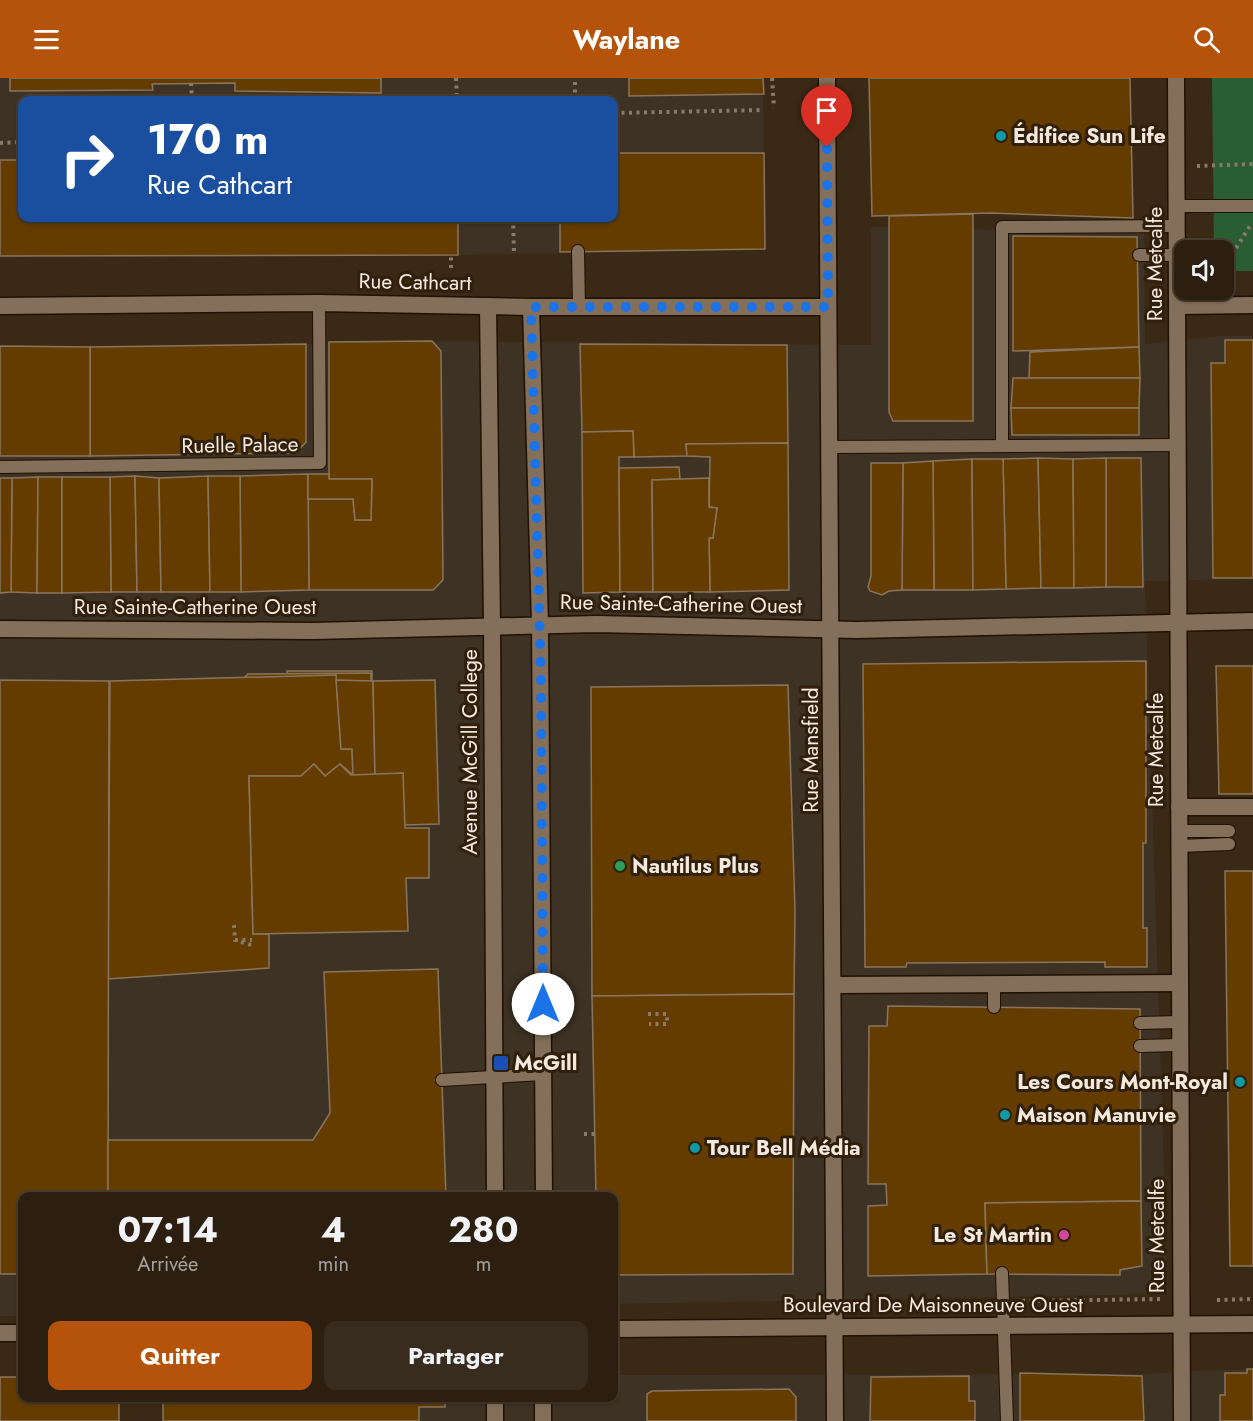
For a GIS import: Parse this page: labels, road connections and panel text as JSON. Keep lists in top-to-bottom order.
{
  "streets": {
    "street": [
      "Rue Metcalfe",
      "Rue Cathcart",
      "Rue Sainte-Catherine Ouest",
      "Rue Mansfield",
      "Avenue McGill College",
      "Boulevard De Maisonneuve Ouest"
    ],
    "lane": ["Ruelle Palace"]
  },
  "crossings": [
    ["Rue Metcalfe", "Rue Sainte-Catherine Ouest"],
    ["Rue Metcalfe", "Boulevard De Maisonneuve Ouest"],
    ["Rue Cathcart", "Ruelle Palace"],
    ["Rue Cathcart", "Rue Mansfield"],
    ["Rue Cathcart", "Avenue McGill College"],
    ["Rue Sainte-Catherine Ouest", "Rue Mansfield"],
    ["Rue Sainte-Catherine Ouest", "Avenue McGill College"],
    ["Rue Mansfield", "Boulevard De Maisonneuve Ouest"]
  ],
  "places": {
    "other": [
      "Édifice Sun Life",
      "Nautilus Plus",
      "Les Cours Mont-Royal",
      "Maison Manuvie",
      "Tour Bell Média",
      "Le St Martin"
    ],
    "transit": ["McGill"]
  },
  "page": {
    "header": "Waylane",
    "turn": ["170 m", "Rue Cathcart"],
    "eta": [
      "07:14",
      "Arrivée",
      "4",
      "min",
      "280",
      "m"
    ],
    "buttons": ["Quitter", "Partager"]
  }
}
